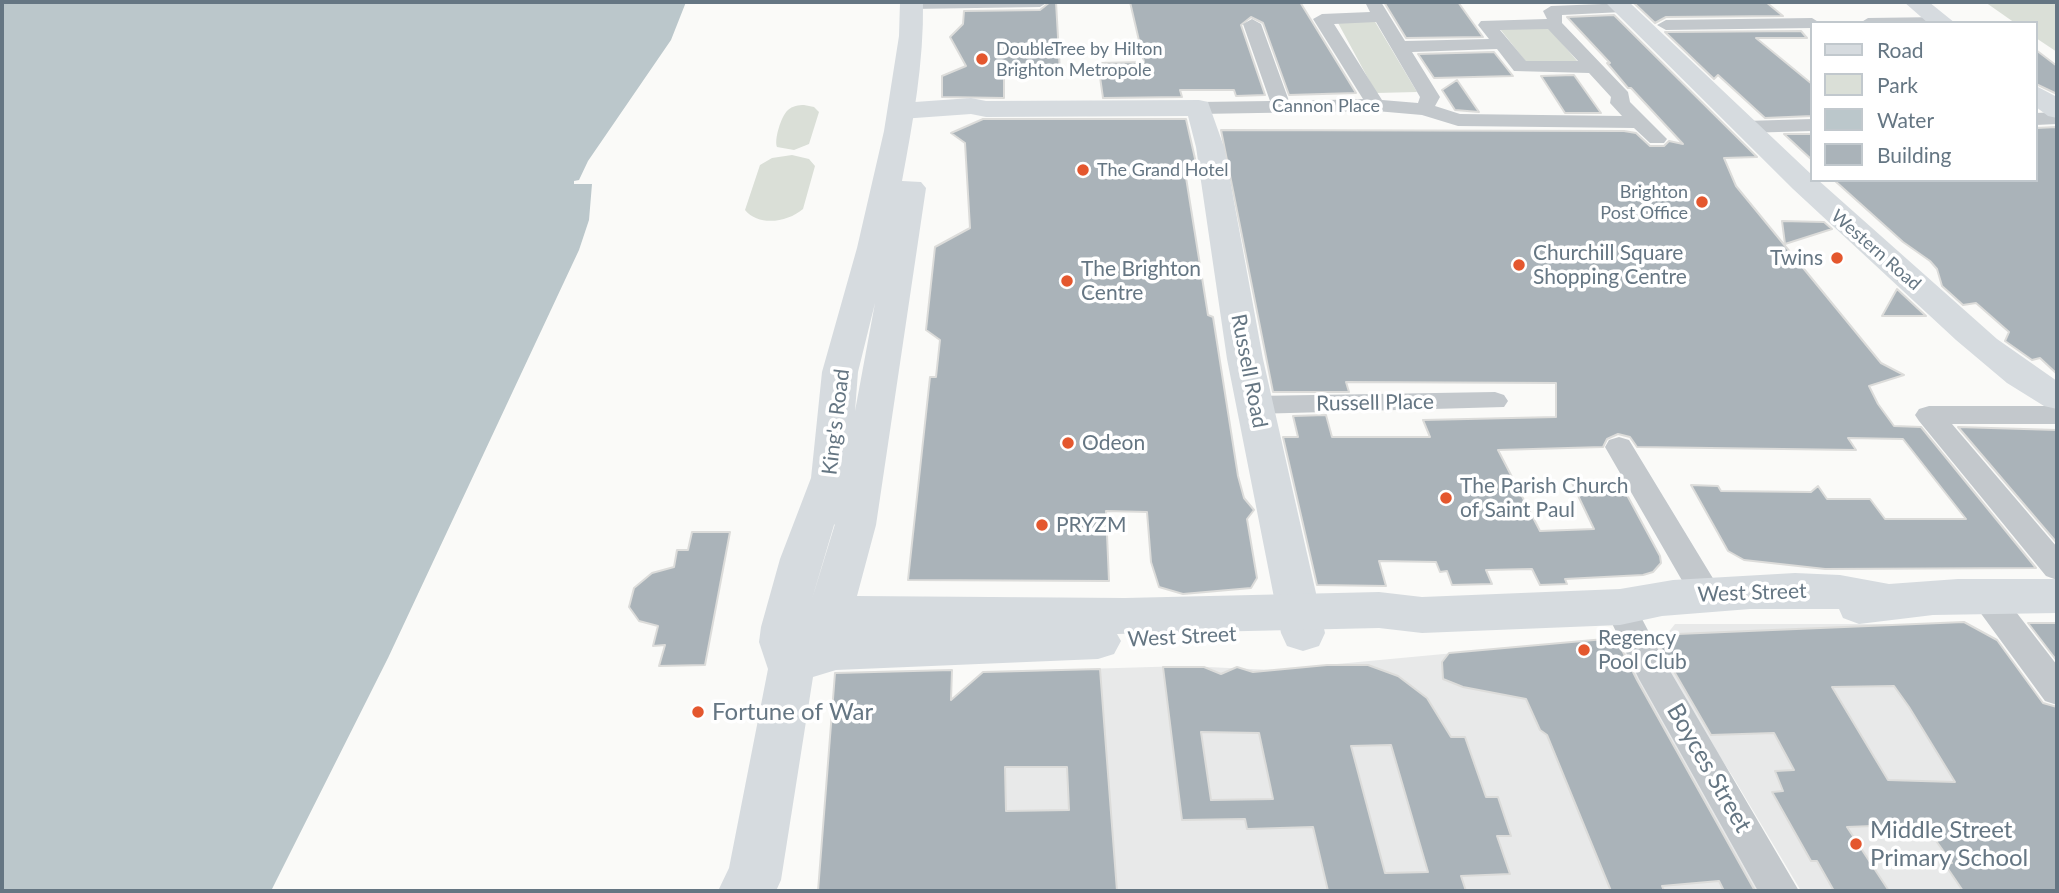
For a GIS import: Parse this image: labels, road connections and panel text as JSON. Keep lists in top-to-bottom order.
{
  "streets": {
    "main road": [
      "Cannon Place",
      "Western Road",
      "Russell Road",
      "King's Road",
      "West Street"
    ],
    "street": ["Russell Place", "Boyces Street"]
  },
  "crossings": [
    ["Cannon Place", "Russell Road"],
    ["Cannon Place", "King's Road"],
    ["Russell Road", "Russell Place"],
    ["Russell Road", "West Street"],
    ["West Street", "Boyces Street"]
  ],
  "places": [
    "DoubleTree by Hilton Brighton Metropole",
    "The Grand Hotel",
    "Brighton Post Office",
    "Twins",
    "Churchill Square Shopping Centre",
    "The Brighton Centre",
    "Odeon",
    "The Parish Church of Saint Paul",
    "PRYZM",
    "Regency Pool Club",
    "Fortune of War",
    "Middle Street Primary School"
  ],
  "legend": [
    "Road",
    "Park",
    "Water",
    "Building"
  ]
}
